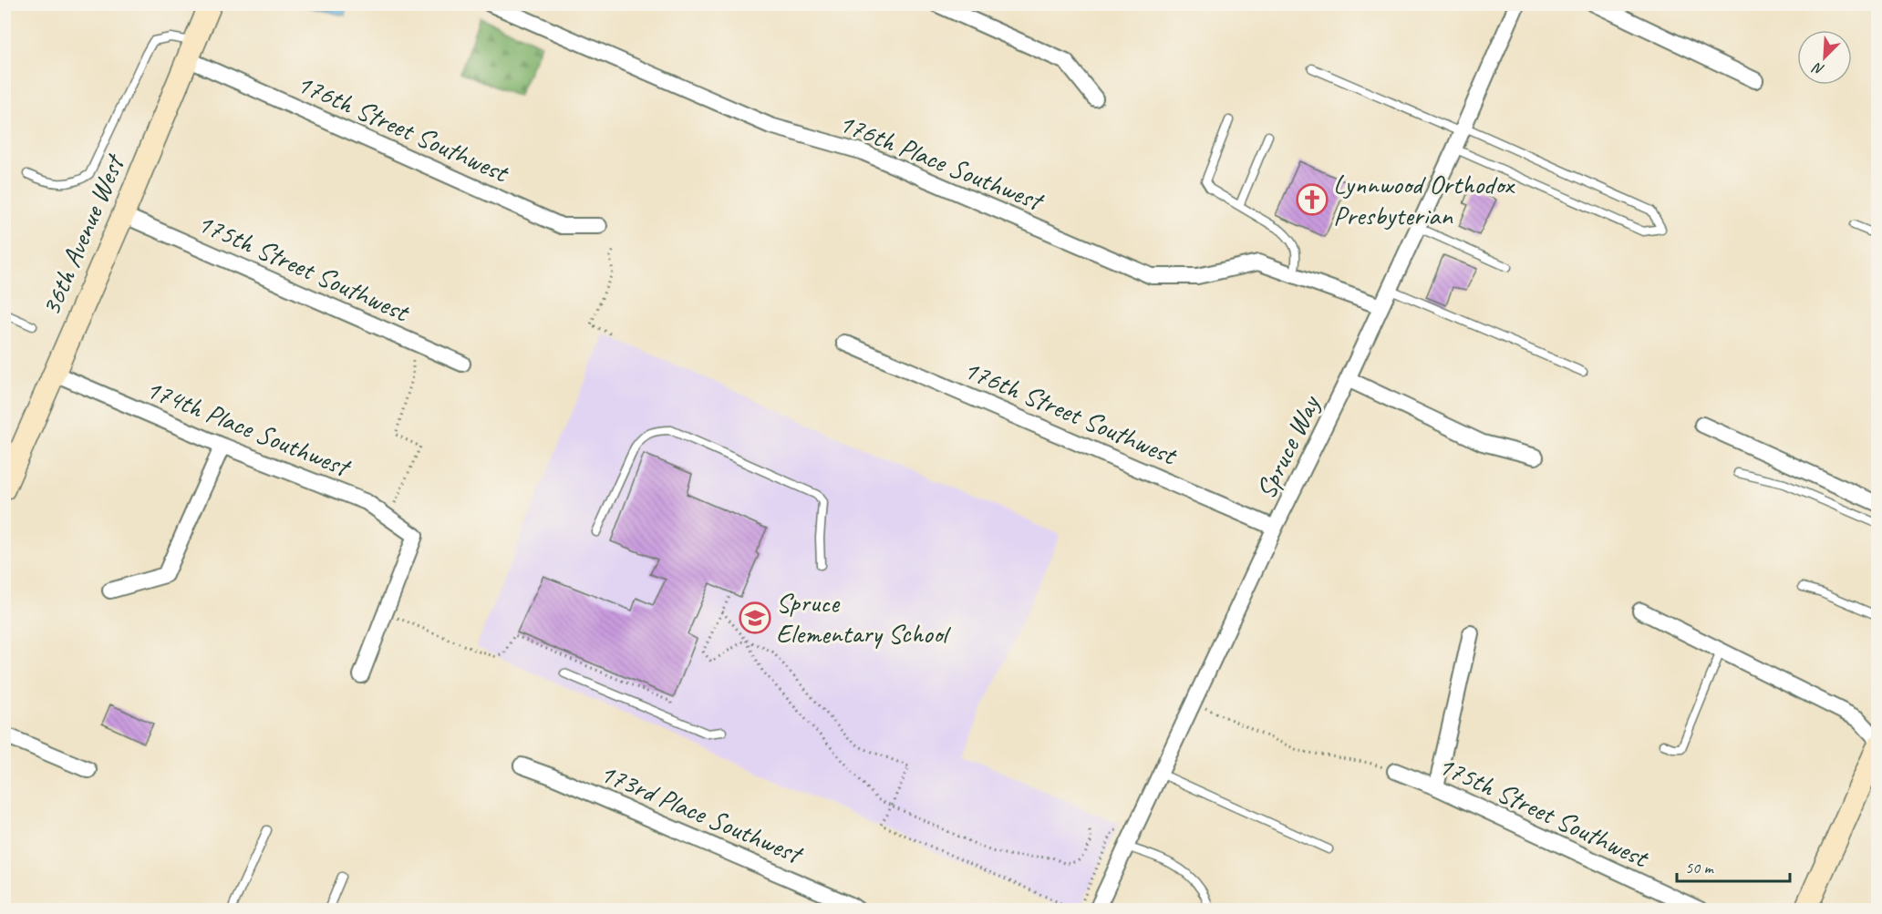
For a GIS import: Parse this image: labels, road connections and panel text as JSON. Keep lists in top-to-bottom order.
{
  "streets": {
    "main road": ["36th Avenue West"],
    "street": [
      "176th Street Southwest",
      "176th Place Southwest",
      "175th Street Southwest",
      "174th Place Southwest",
      "Spruce Way",
      "173rd Place Southwest"
    ]
  },
  "crossings": [
    ["176th Street Southwest", "36th Avenue West"],
    ["176th Street Southwest", "Spruce Way"],
    ["176th Place Southwest", "Spruce Way"],
    ["36th Avenue West", "175th Street Southwest"],
    ["36th Avenue West", "174th Place Southwest"]
  ],
  "places": {
    "church": ["Lynnwood Orthodox Presbyterian"],
    "school or university": ["Spruce Elementary School"]
  },
  "scale_bar": "50 m",
  "north": "bottom left"
}
